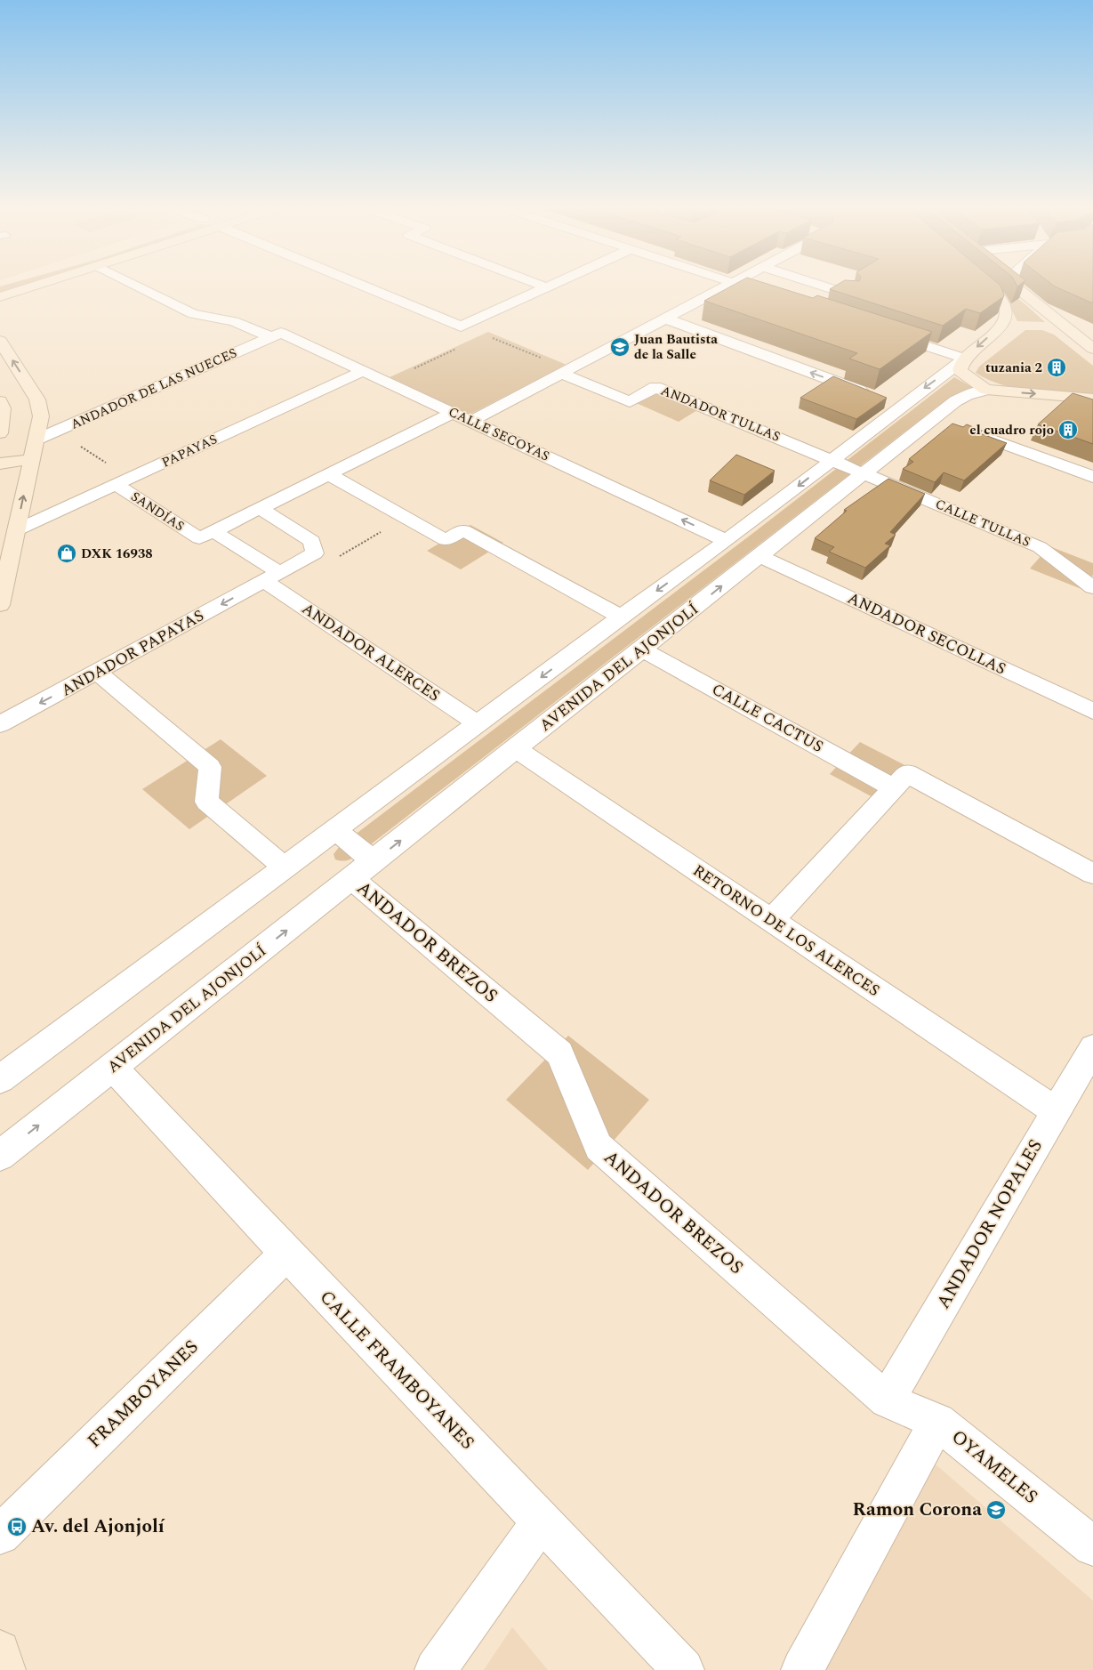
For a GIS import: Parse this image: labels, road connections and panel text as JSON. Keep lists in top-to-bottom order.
{
  "streets": {
    "street": [
      "ANDADOR DE LAS NUECES",
      "ANDADOR TULLAS",
      "CALLE SECOYAS",
      "PAPAYAS",
      "SANDÍAS",
      "CALLE TULLAS",
      "ANDADOR SECOLLAS",
      "ANDADOR ALERCES",
      "ANDADOR PAPAYAS",
      "AVENIDA DEL AJONJOLÍ",
      "CALLE CACTUS",
      "RETORNO DE LOS ALERCES",
      "ANDADOR BREZOS",
      "ANDADOR NOPALES",
      "CALLE FRAMBOYANES",
      "FRAMBOYANES",
      "OYAMELES"
    ]
  },
  "crossings": [
    ["ANDADOR DE LAS NUECES", "CALLE SECOYAS"],
    ["CALLE SECOYAS", "PAPAYAS"],
    ["PAPAYAS", "SANDÍAS"],
    ["SANDÍAS", "ANDADOR ALERCES"],
    ["SANDÍAS", "ANDADOR PAPAYAS"],
    ["CALLE TULLAS", "AVENIDA DEL AJONJOLÍ"],
    ["ANDADOR SECOLLAS", "AVENIDA DEL AJONJOLÍ"],
    ["ANDADOR ALERCES", "ANDADOR PAPAYAS"],
    ["AVENIDA DEL AJONJOLÍ", "CALLE CACTUS"],
    ["AVENIDA DEL AJONJOLÍ", "RETORNO DE LOS ALERCES"],
    ["AVENIDA DEL AJONJOLÍ", "ANDADOR BREZOS"],
    ["AVENIDA DEL AJONJOLÍ", "CALLE FRAMBOYANES"],
    ["RETORNO DE LOS ALERCES", "ANDADOR NOPALES"],
    ["ANDADOR BREZOS", "ANDADOR NOPALES"],
    ["ANDADOR BREZOS", "OYAMELES"],
    ["ANDADOR NOPALES", "OYAMELES"],
    ["CALLE FRAMBOYANES", "FRAMBOYANES"]
  ],
  "one_way": ["ANDADOR PAPAYAS"],
  "places": {
    "school or university": ["Juan Bautista de la Salle", "Ramon Corona"],
    "building": ["tuzania 2", "el cuadro rojo"],
    "shop": ["DXK 16938"],
    "bus stop": ["Av. del Ajonjolí"]
  }
}
